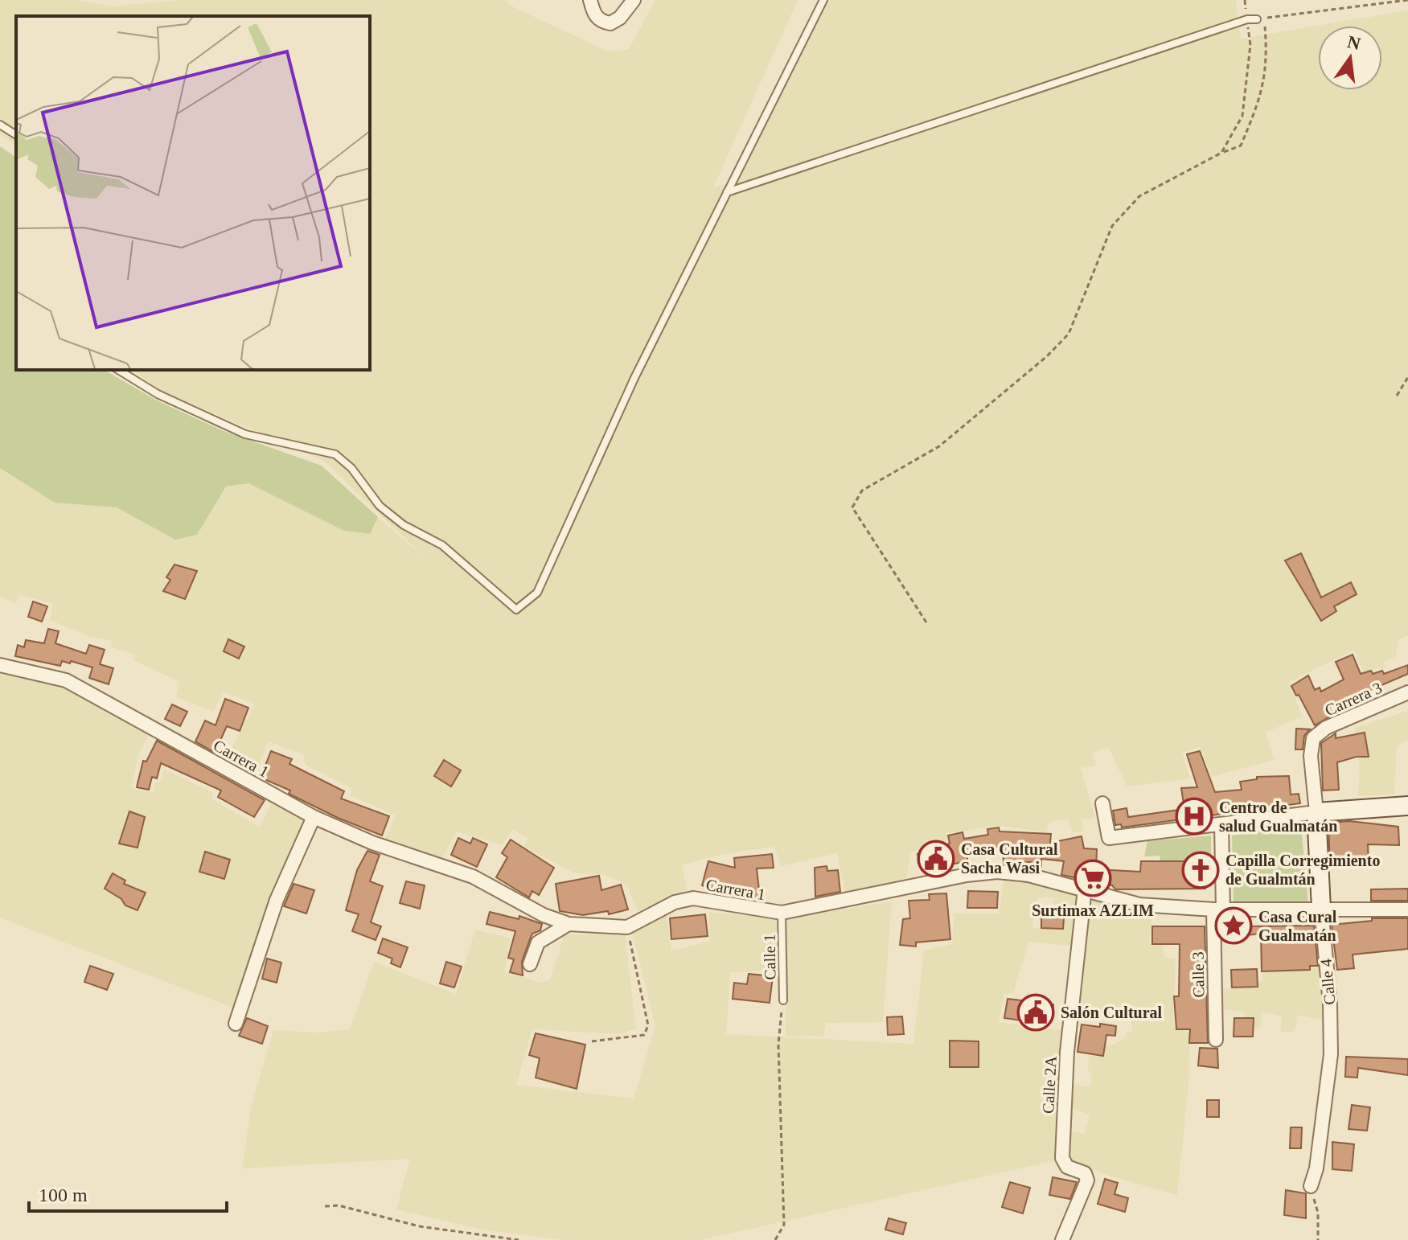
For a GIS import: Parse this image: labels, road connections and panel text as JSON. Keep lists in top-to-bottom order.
{
  "streets": {
    "street": [
      "Carrera 3",
      "Carrera 1",
      "Calle 3",
      "Calle 4",
      "Calle 2A"
    ],
    "lane": ["Calle 1"]
  },
  "crossings": [
    ["Carrera 3", "Calle 4"],
    ["Carrera 1", "Calle 1"],
    ["Carrera 1", "Calle 3"],
    ["Carrera 1", "Calle 4"],
    ["Carrera 1", "Calle 2A"]
  ],
  "places": {
    "hospital": ["Centro de salud Gualmatán"],
    "public building": ["Casa Cultural Sacha Wasi", "Salón Cultural"],
    "church": ["Capilla Corregimiento de Gualmtán"],
    "supermarket": ["Surtimax AZLIM"],
    "place": ["Casa Cural Gualmatán"]
  },
  "scale_bar": "100 m",
  "north": "top"
}
